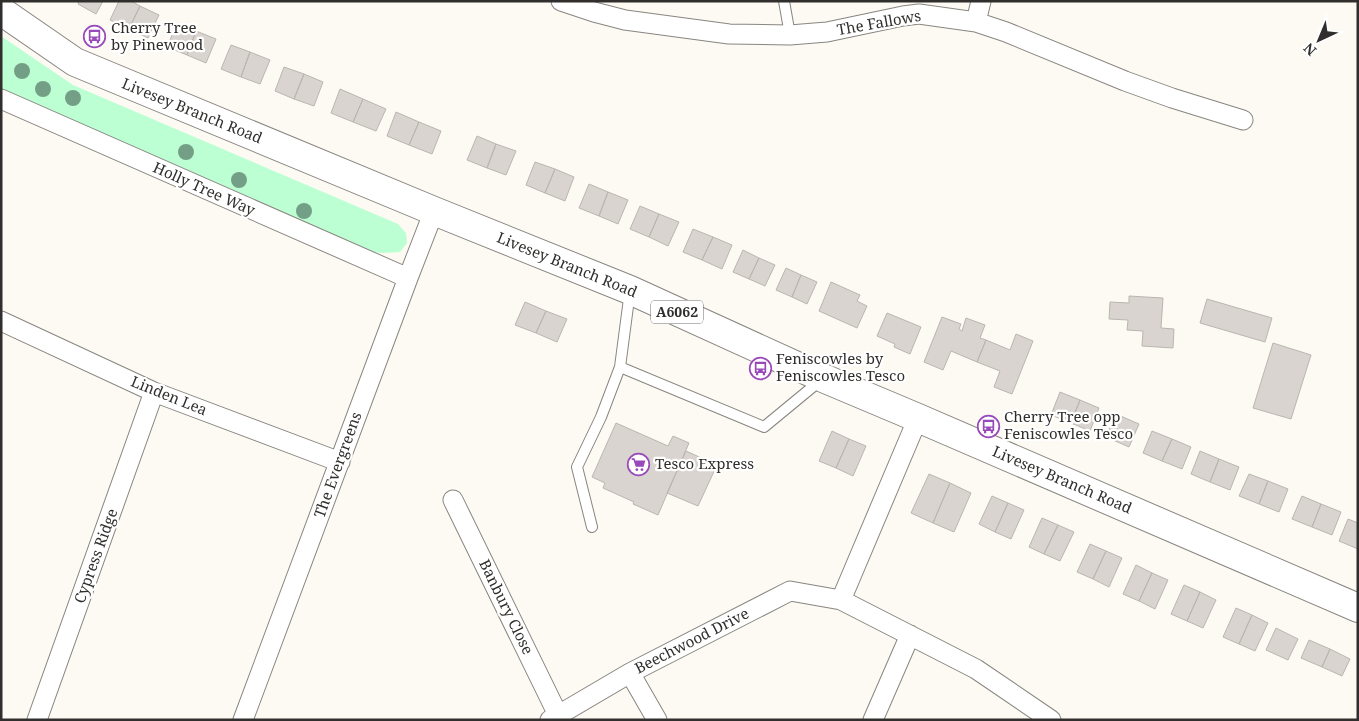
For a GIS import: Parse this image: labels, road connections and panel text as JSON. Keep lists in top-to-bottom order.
{
  "streets": {
    "main road": ["Livesey Branch Road", "A6062"],
    "street": [
      "The Fallows",
      "Holly Tree Way",
      "Linden Lea",
      "The Evergreens",
      "Cypress Ridge",
      "Banbury Close",
      "Beechwood Drive"
    ]
  },
  "crossings": [
    ["Livesey Branch Road", "The Evergreens"],
    ["Holly Tree Way", "The Evergreens"],
    ["Linden Lea", "The Evergreens"],
    ["Linden Lea", "Cypress Ridge"],
    ["Banbury Close", "Beechwood Drive"]
  ],
  "places": {
    "bus stop": ["Cherry Tree by Pinewood", "Feniscowles by Feniscowles Tesco", "Cherry Tree opp Feniscowles Tesco"],
    "supermarket": ["Tesco Express"]
  },
  "north": "bottom left"
}
